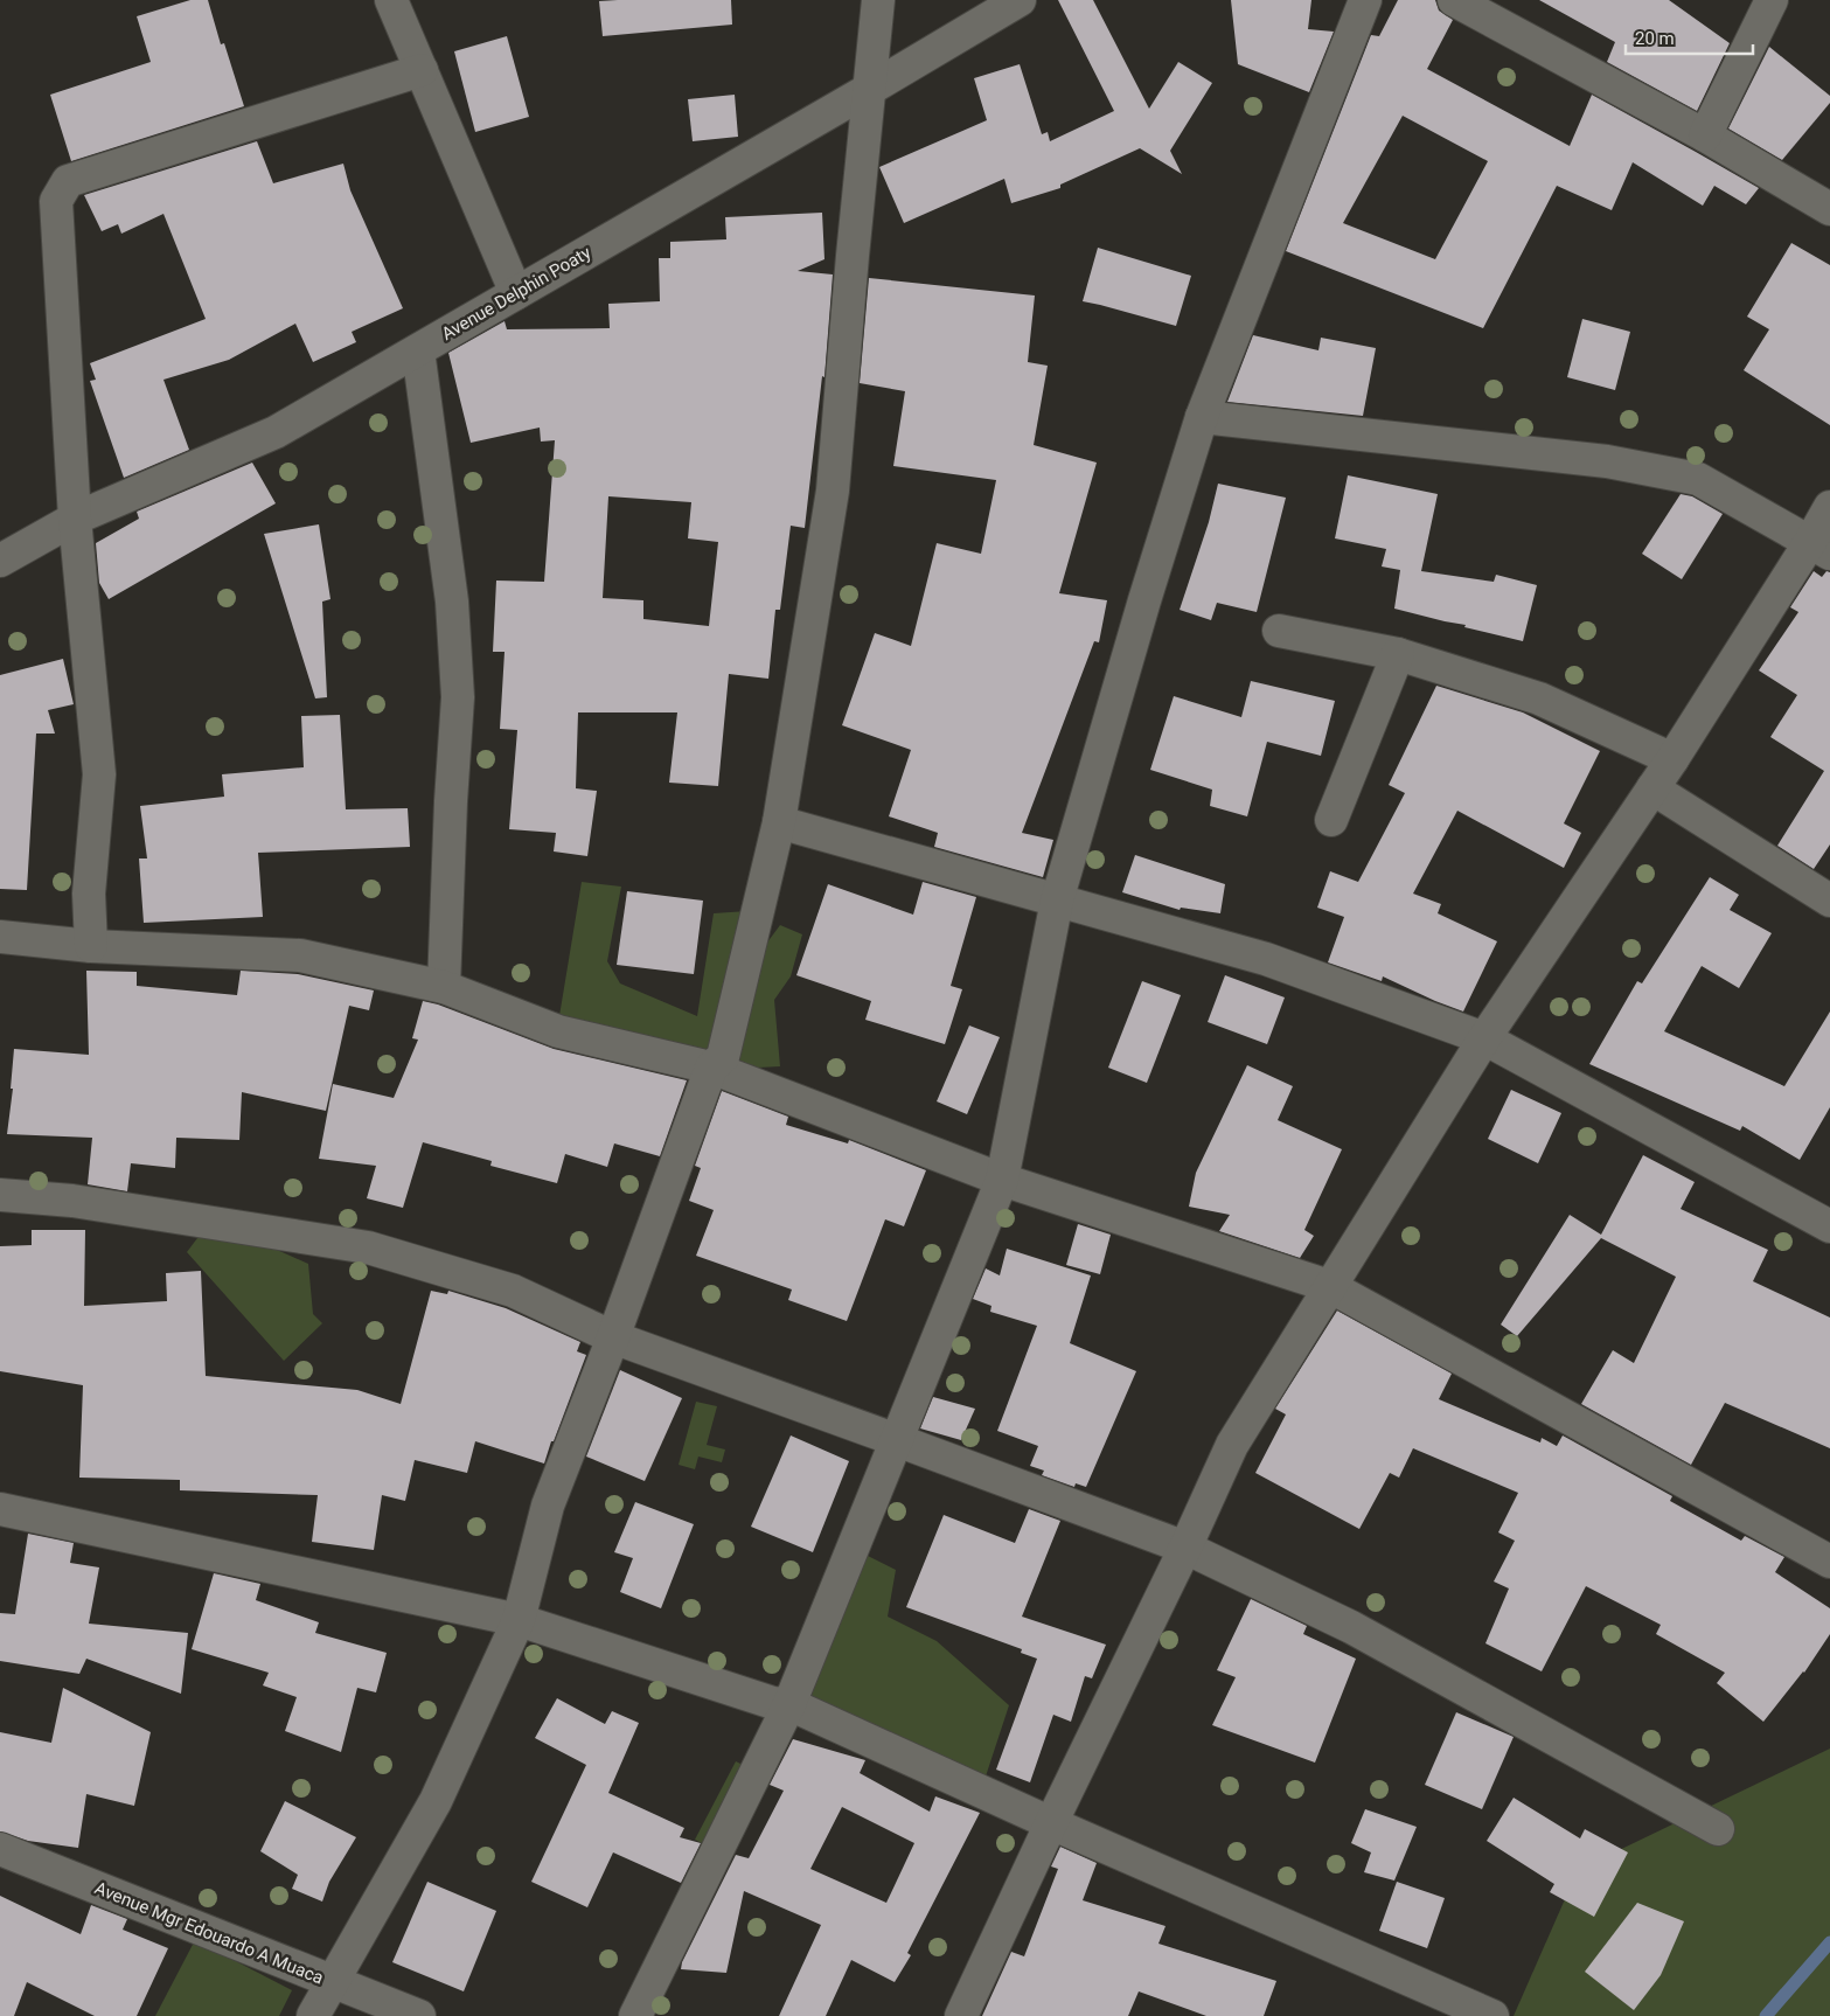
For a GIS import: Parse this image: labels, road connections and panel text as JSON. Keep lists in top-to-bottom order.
{
  "streets": {
    "street": ["Avenue Delphin Poaty", "Avenue Mgr Edouardo A Muaca"]
  },
  "scale_bar": "20 m"
}
